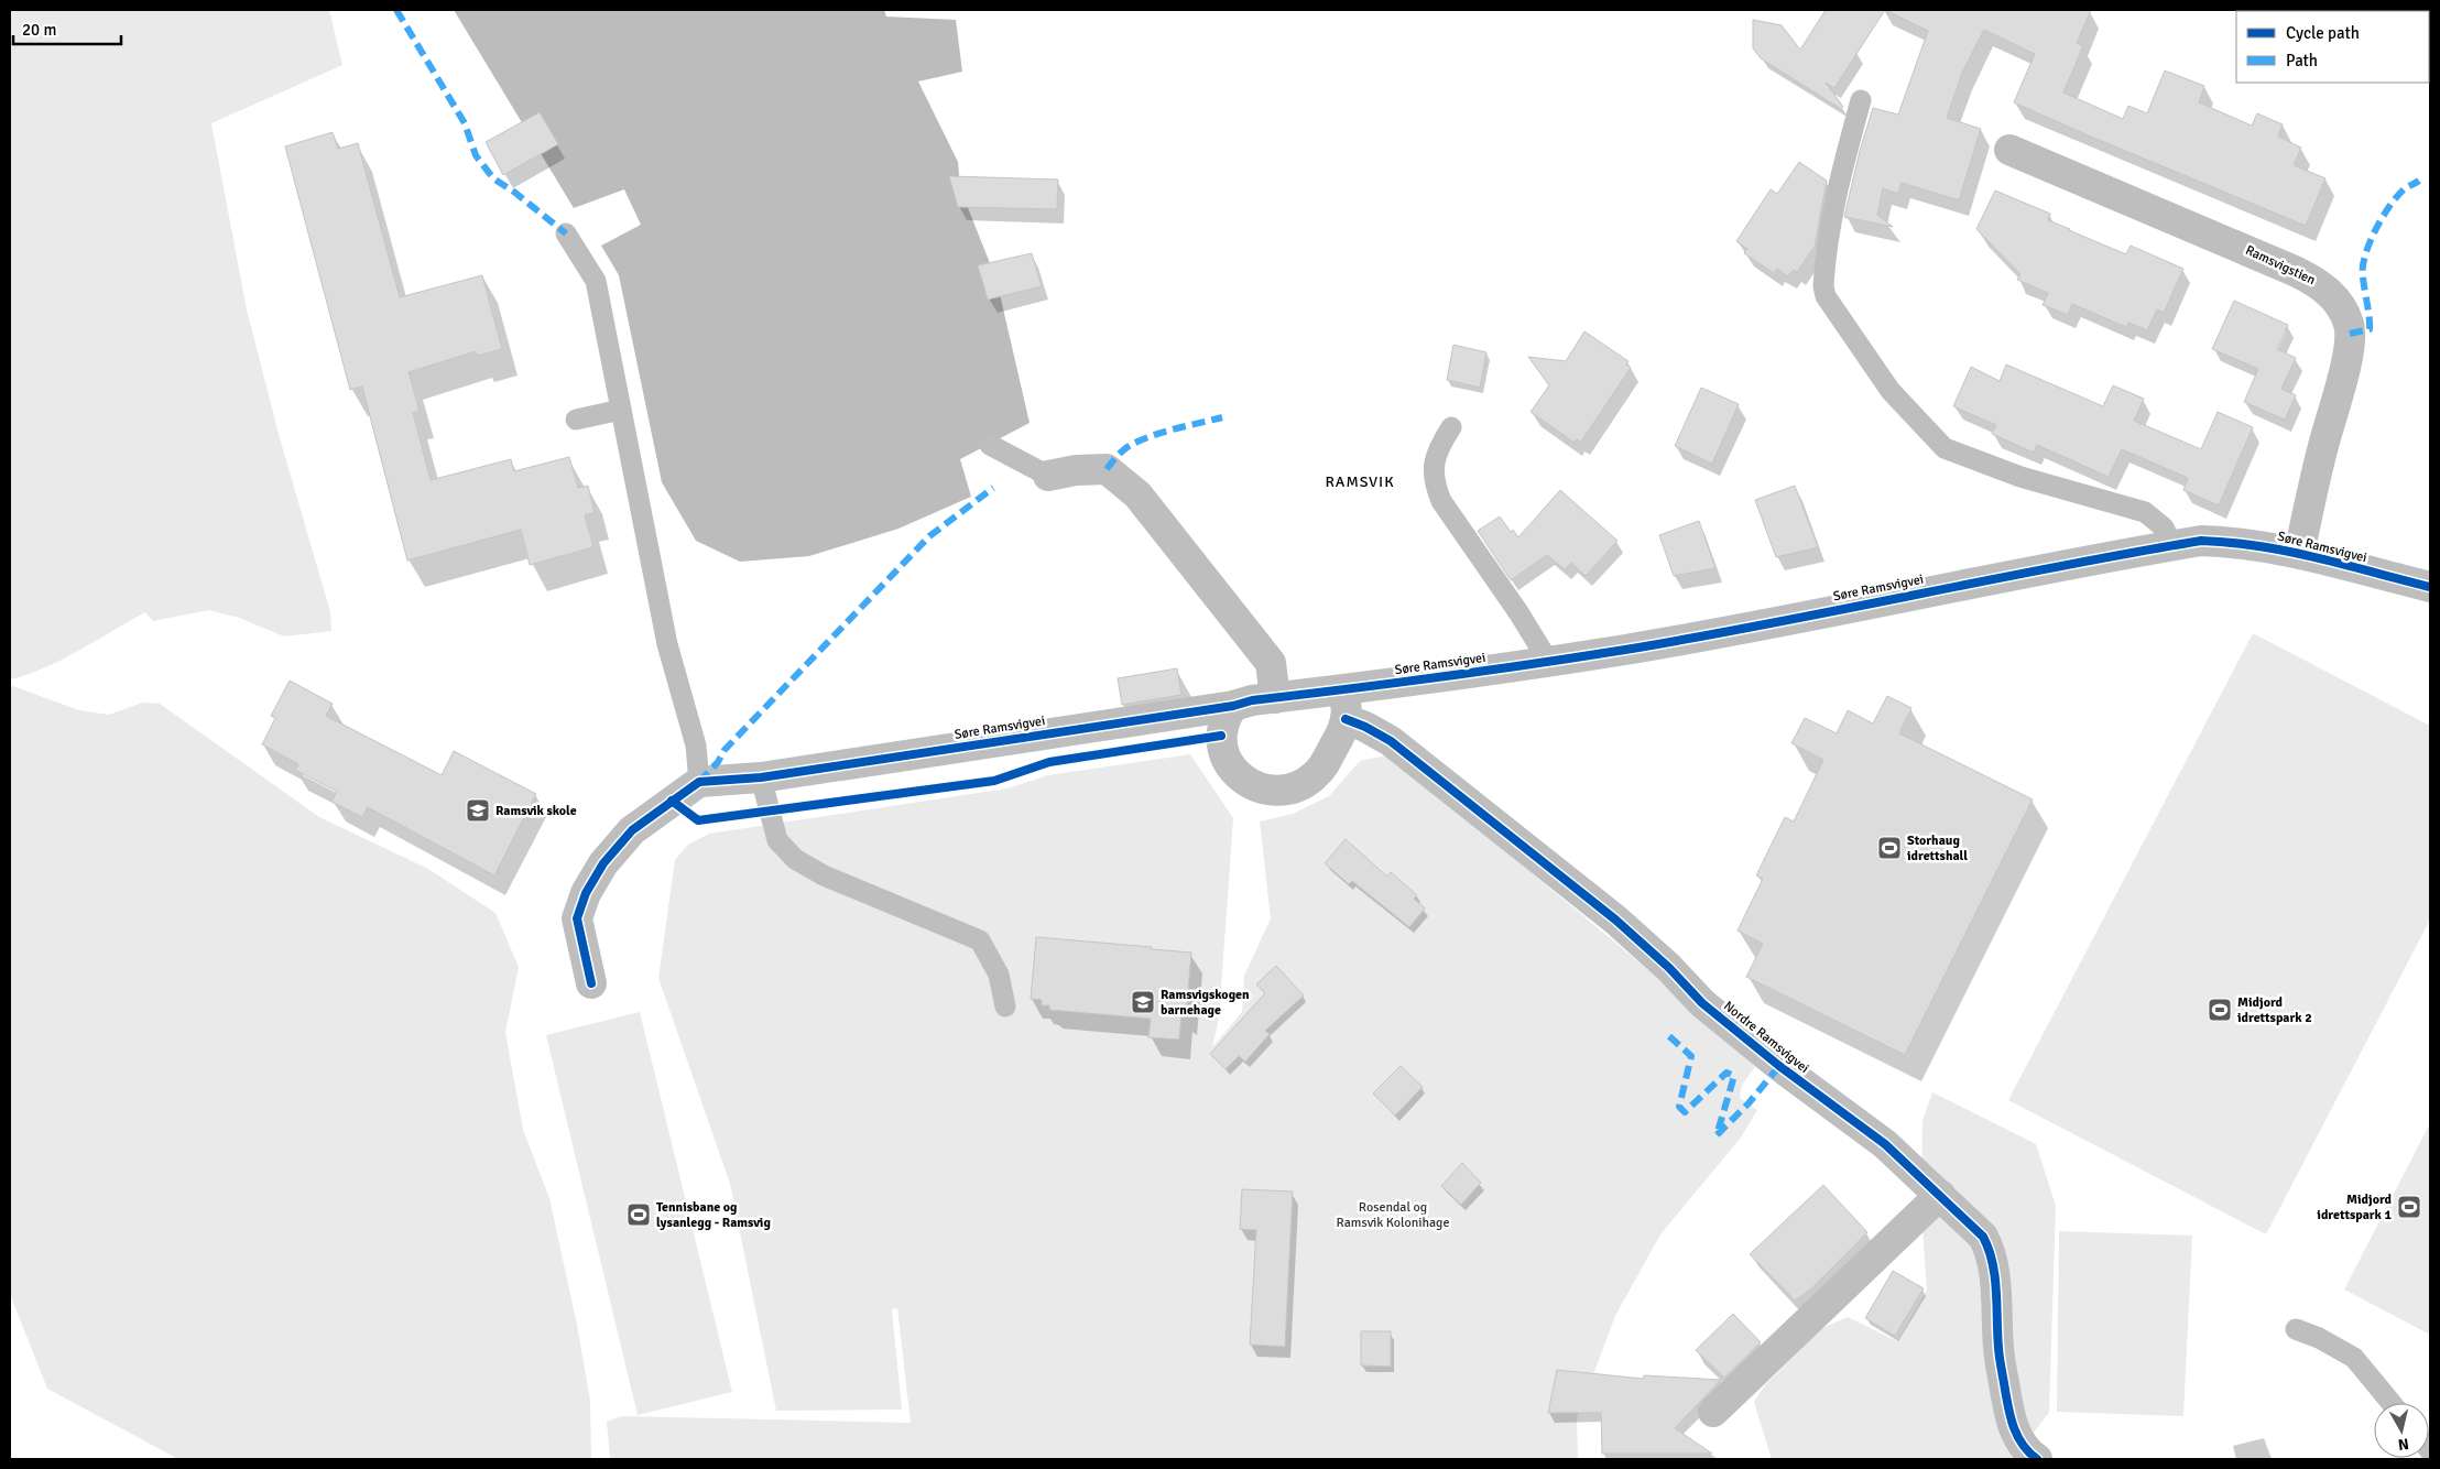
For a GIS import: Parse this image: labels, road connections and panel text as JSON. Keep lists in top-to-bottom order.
{
  "streets": {
    "street": ["Ramsvigstien", "Søre Ramsvigvei", "Nordre Ramsvigvei"]
  },
  "crossings": [
    ["Ramsvigstien", "Søre Ramsvigvei"],
    ["Søre Ramsvigvei", "Nordre Ramsvigvei"]
  ],
  "districts": ["RAMSVIK"],
  "parks": ["Rosendal og Ramsvik Kolonihage"],
  "places": {
    "school or university": ["Ramsvik skole", "Ramsvigskogen barnehage"],
    "sports": [
      "Storhaug idrettshall",
      "Midjord idrettspark 2",
      "Midjord idrettspark 1",
      "Tennisbane og lysanlegg - Ramsvig"
    ]
  },
  "legend": ["Cycle path", "Path"],
  "scale_bar": "20 m",
  "north": "bottom"
}
